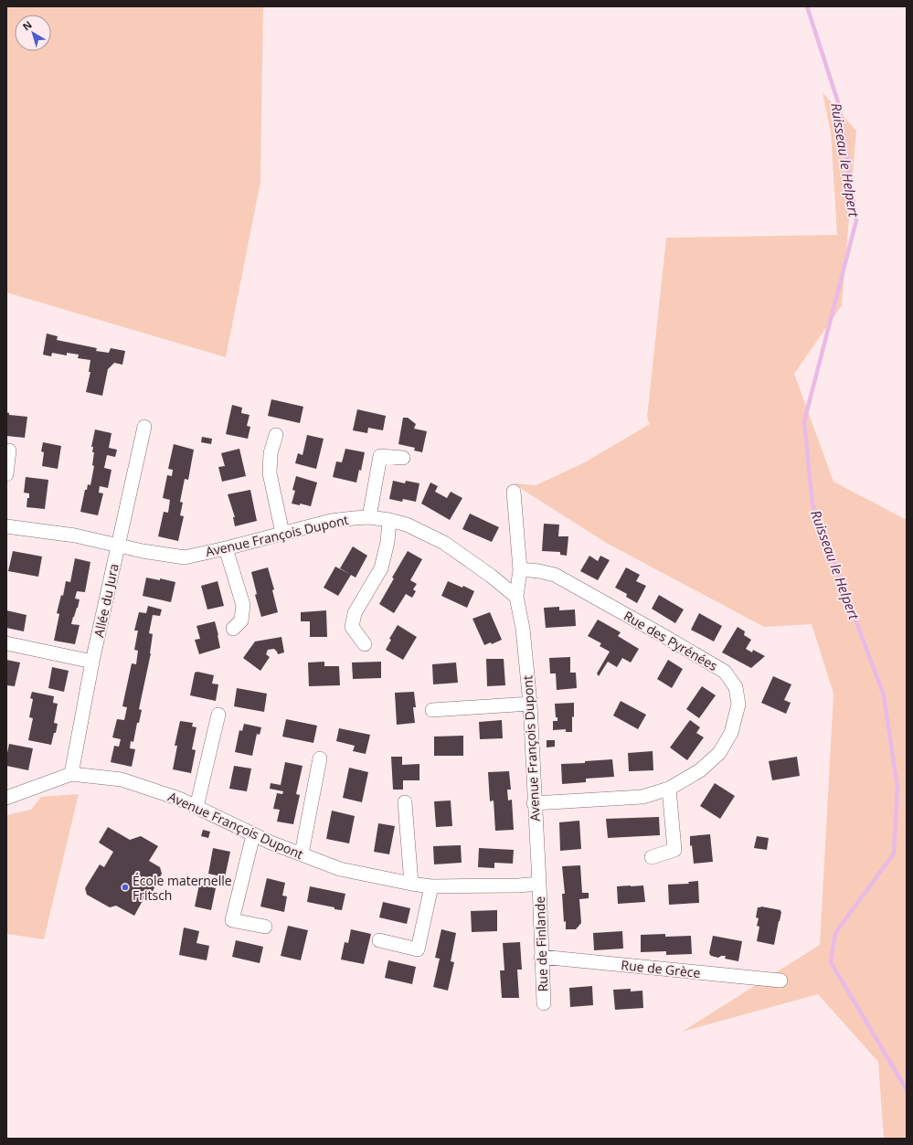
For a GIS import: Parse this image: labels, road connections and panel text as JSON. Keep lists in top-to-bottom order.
{
  "streets": {
    "street": [
      "Avenue François Dupont",
      "Allée du Jura",
      "Rue des Pyrénées",
      "Rue de Finlande",
      "Rue de Grèce"
    ]
  },
  "crossings": [
    ["Avenue François Dupont", "Allée du Jura"],
    ["Avenue François Dupont", "Rue des Pyrénées"],
    ["Avenue François Dupont", "Rue de Finlande"],
    ["Rue de Finlande", "Rue de Grèce"]
  ],
  "water": ["Ruisseau le Helpert"],
  "places": ["École maternelle Fritsch"],
  "north": "top left"
}
